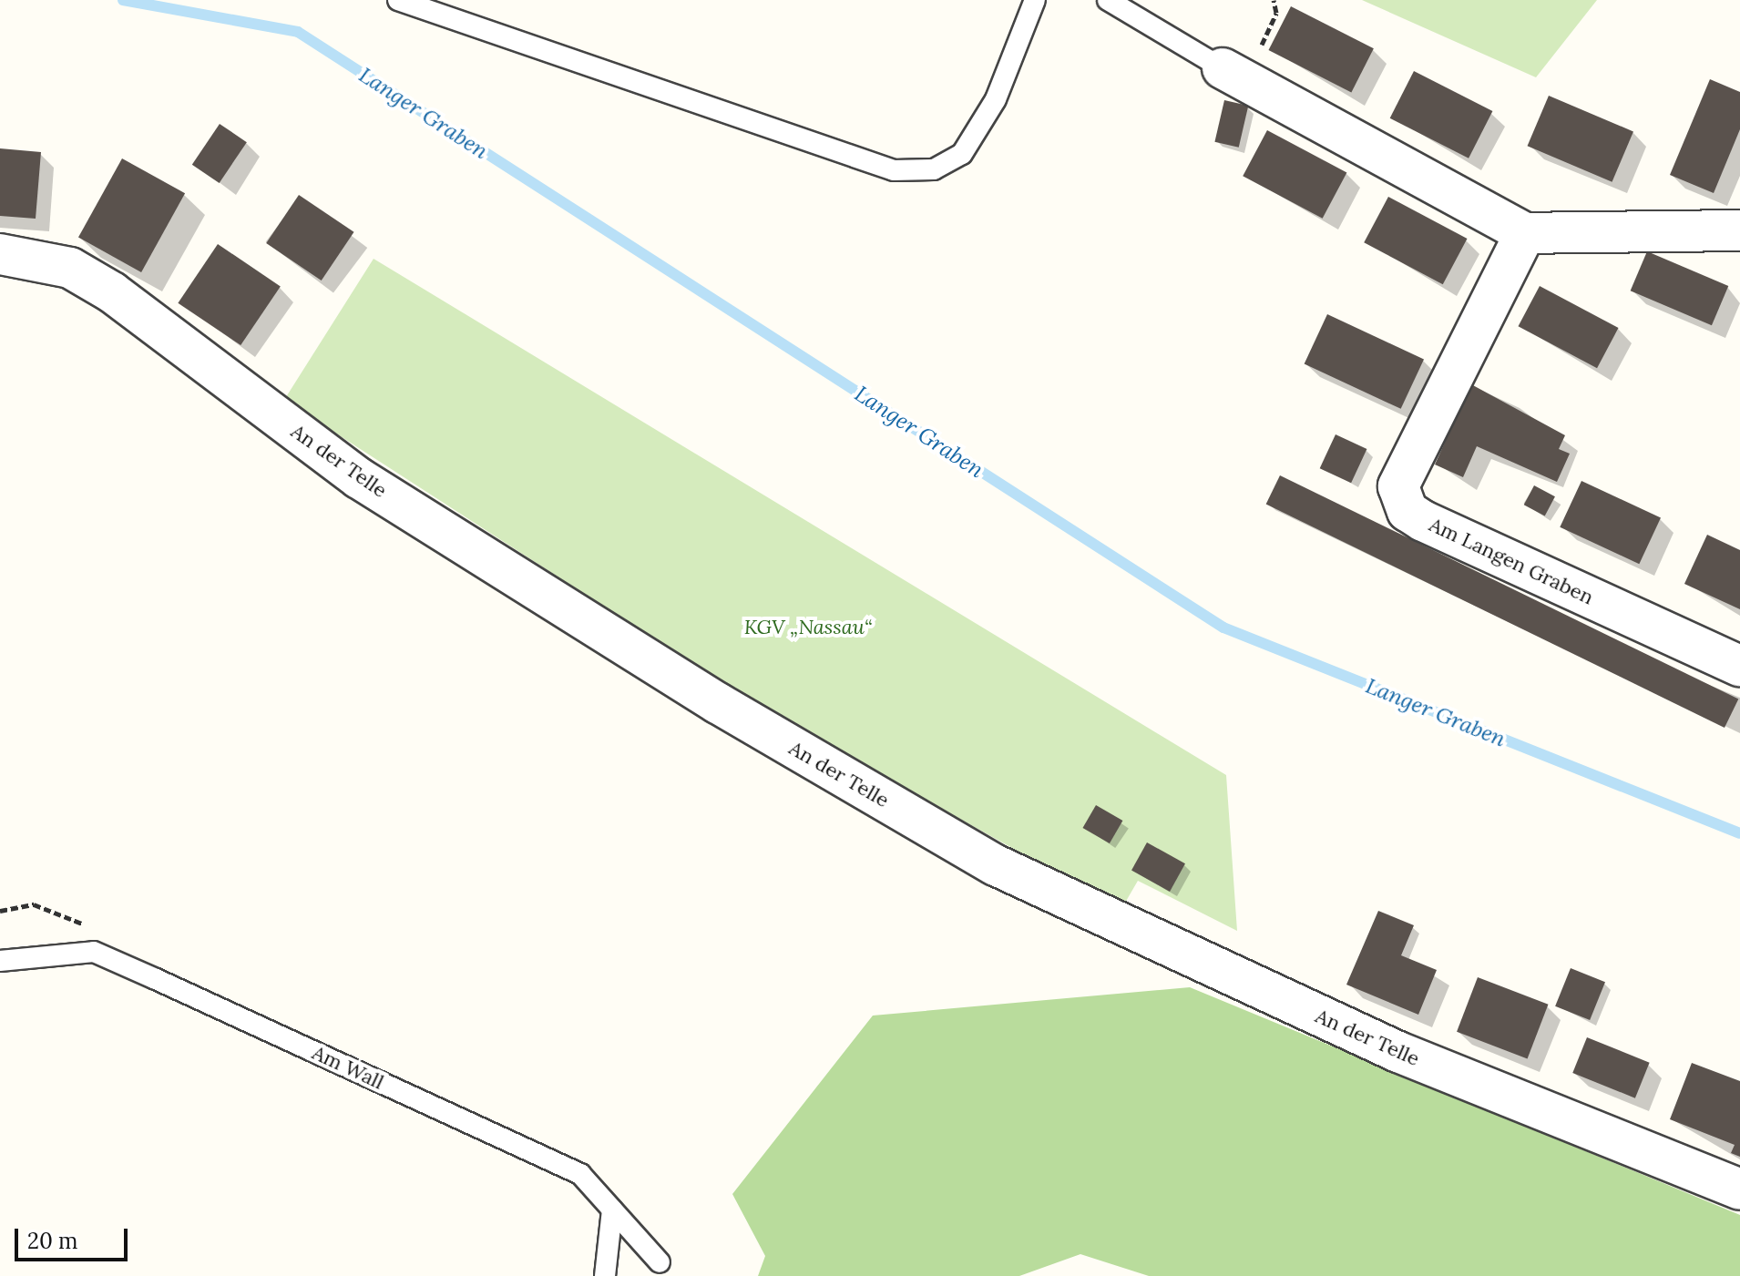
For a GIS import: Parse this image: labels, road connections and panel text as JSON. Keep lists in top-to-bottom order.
{
  "streets": {
    "street": ["An der Telle", "Am Langen Graben"],
    "lane": ["Am Wall"]
  },
  "water": ["Langer Graben"],
  "parks": ["KGV „Nassau“"],
  "scale_bar": "20 m"
}
